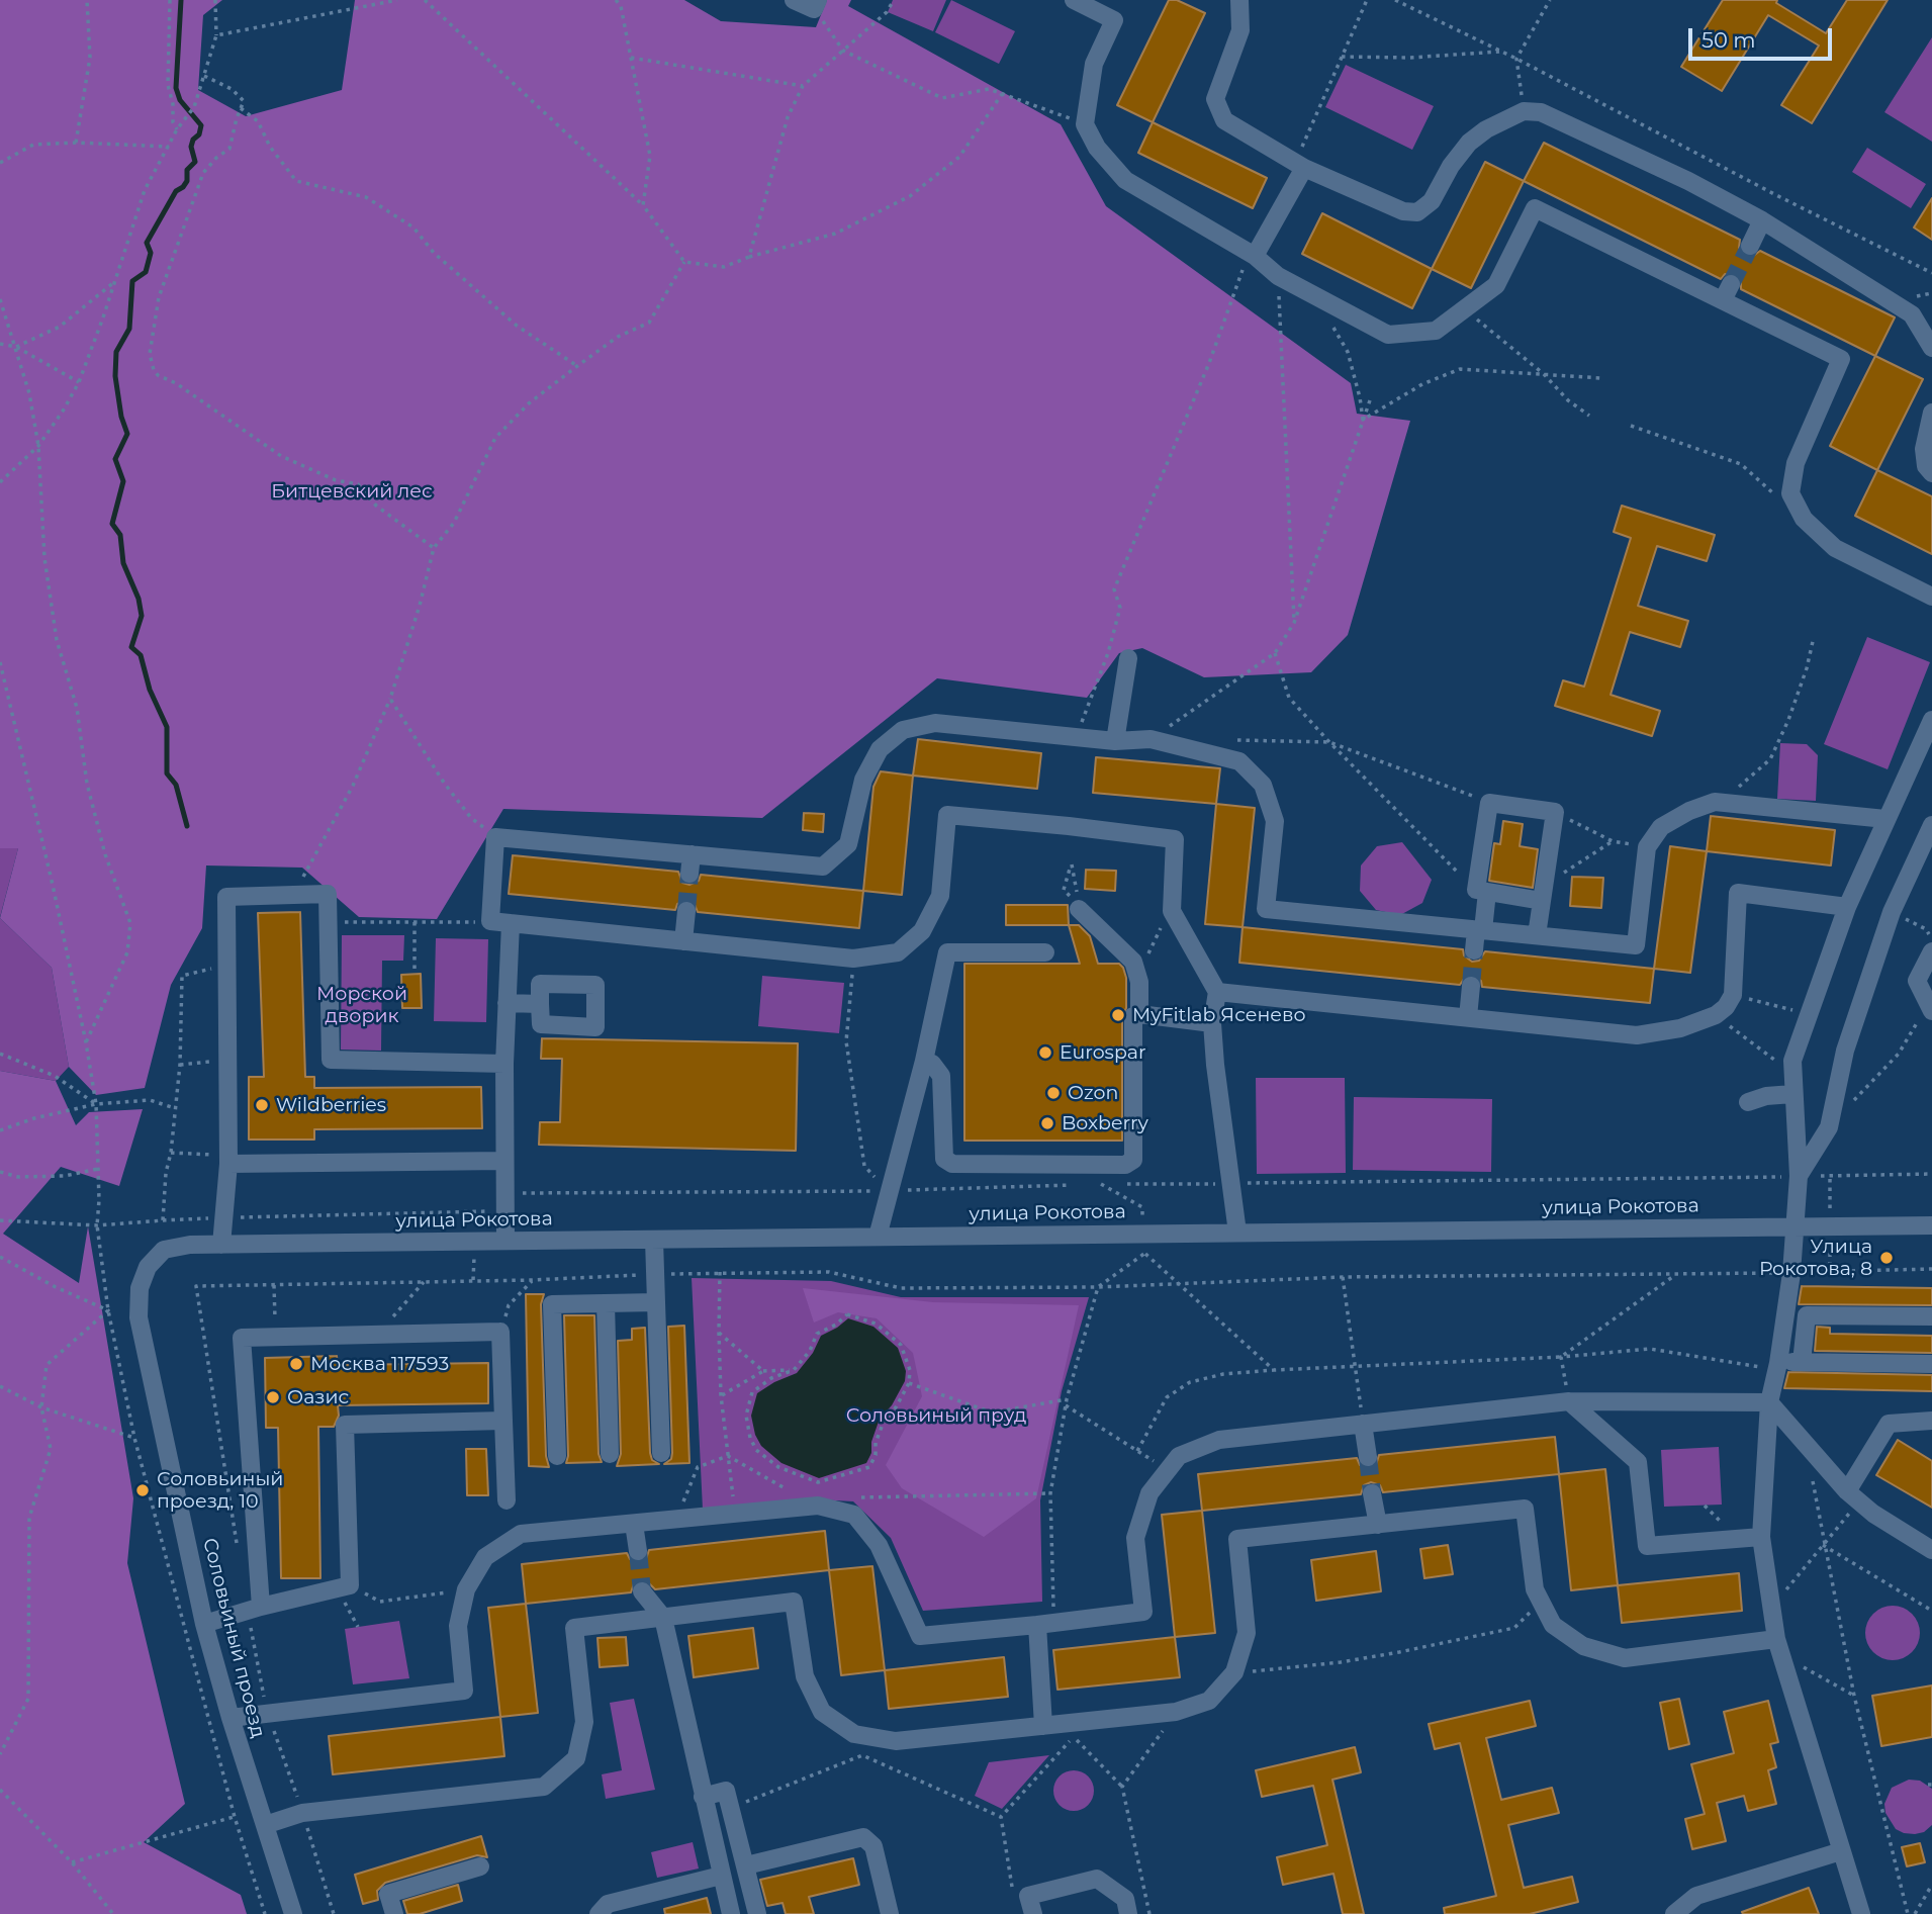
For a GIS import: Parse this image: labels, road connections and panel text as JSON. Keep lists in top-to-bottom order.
{
  "streets": {
    "street": ["улица Рокотова", "Соловьиный проезд"]
  },
  "crossings": [
    ["улица Рокотова", "Соловьиный проезд"]
  ],
  "parks": ["Битцевский лес", "Морской дворик", "Соловьиный пруд"],
  "places": [
    "MyFitlab Ясенево",
    "Eurospar",
    "Ozon",
    "Wildberries",
    "Boxberry",
    "Улица Рокотова, 8",
    "Москва 117593",
    "Оазис",
    "Соловьиный проезд, 10"
  ],
  "scale_bar": "50 m"
}
